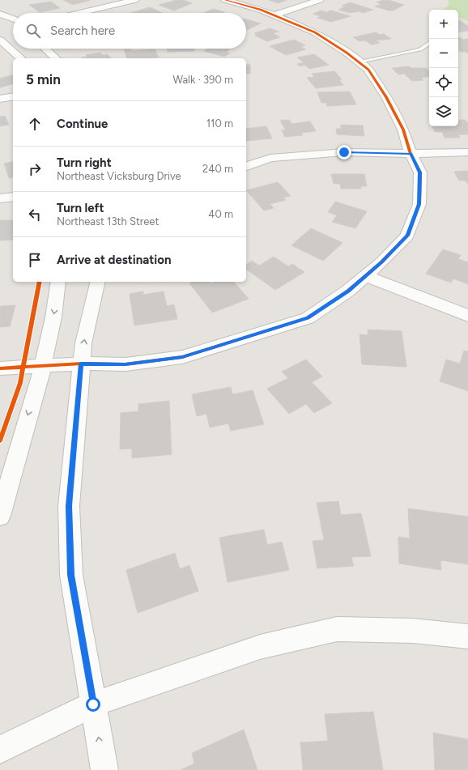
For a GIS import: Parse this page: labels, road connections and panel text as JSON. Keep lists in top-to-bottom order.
{
  "page": {
    "map_buttons": ["+", "−"],
    "search": "Search here",
    "heading": ["5 min", "Walk · 390 m"],
    "list": [
      ["Continue", "110 m"],
      ["Turn right", "Northeast Vicksburg Drive", "240 m"],
      ["Turn left", "Northeast 13th Street", "40 m"],
      "Arrive at destination"
    ]
  }
}
